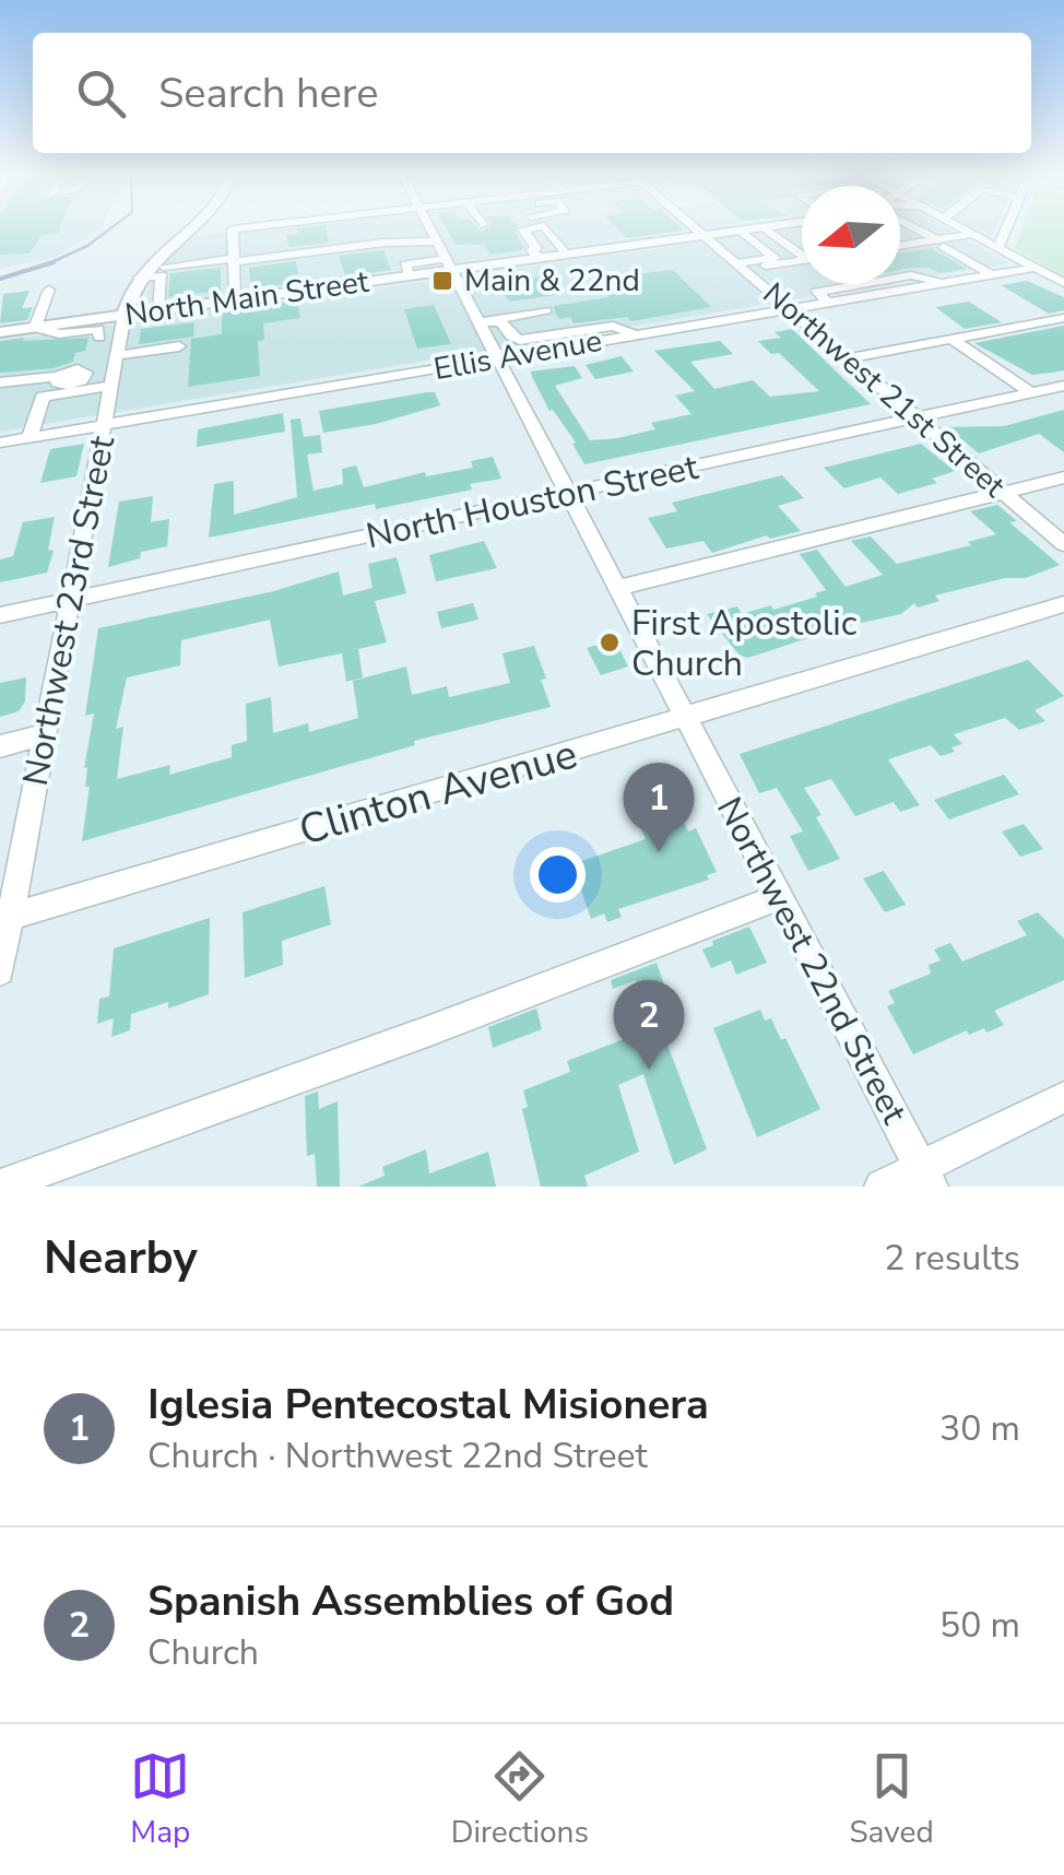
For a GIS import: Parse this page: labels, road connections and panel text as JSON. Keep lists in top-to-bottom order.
{
  "streets": {
    "main road": ["North Main Street"],
    "street": [
      "Ellis Avenue",
      "Northwest 21st Street",
      "North Houston Street",
      "Northwest 23rd Street",
      "Clinton Avenue",
      "Northwest 22nd Street"
    ]
  },
  "crossings": [
    ["North Main Street", "Northwest 21st Street"],
    ["North Main Street", "Northwest 23rd Street"],
    ["North Main Street", "Northwest 22nd Street"],
    ["Ellis Avenue", "Northwest 21st Street"],
    ["Ellis Avenue", "Northwest 23rd Street"],
    ["Ellis Avenue", "Northwest 22nd Street"],
    ["Northwest 21st Street", "North Houston Street"],
    ["North Houston Street", "Northwest 23rd Street"],
    ["North Houston Street", "Northwest 22nd Street"],
    ["Northwest 23rd Street", "Clinton Avenue"],
    ["Clinton Avenue", "Northwest 22nd Street"]
  ],
  "places": {
    "transit": ["Main & 22nd"],
    "other": ["First Apostolic Church"]
  },
  "north": "left",
  "page": {
    "search": "Search here",
    "pins": ["1", "2"],
    "heading": ["Nearby", "2 results"],
    "list": [
      {
        "mark": "1",
        "name": "Iglesia Pentecostal Misionera",
        "note": "Church · Northwest 22nd Street",
        "value": "30 m"
      },
      {
        "mark": "2",
        "name": "Spanish Assemblies of God",
        "note": "Church",
        "value": "50 m"
      }
    ],
    "nav": ["Map", "Directions", "Saved"]
  }
}
